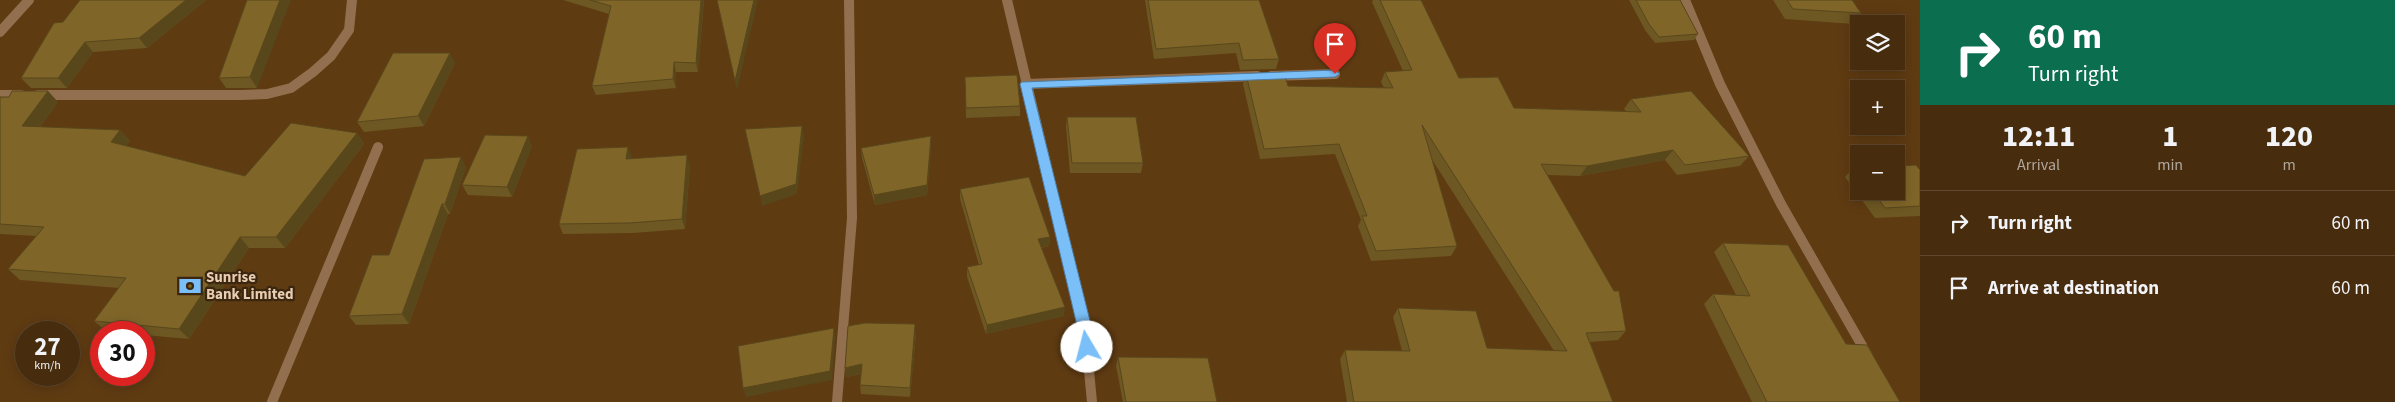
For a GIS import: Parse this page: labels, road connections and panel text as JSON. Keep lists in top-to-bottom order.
{
  "places": {
    "bank": ["Sunrise Bank Limited"]
  },
  "page": {
    "turn": ["60 m", "Turn right"],
    "map_buttons": ["+", "−"],
    "eta": [
      "12:11",
      "Arrival",
      "1",
      "min",
      "120",
      "m"
    ],
    "list": [
      {
        "name": "Turn right",
        "value": "60 m"
      },
      {
        "name": "Arrive at destination",
        "value": "60 m"
      }
    ],
    "speed": "27 km/h",
    "limit": "30"
  }
}
